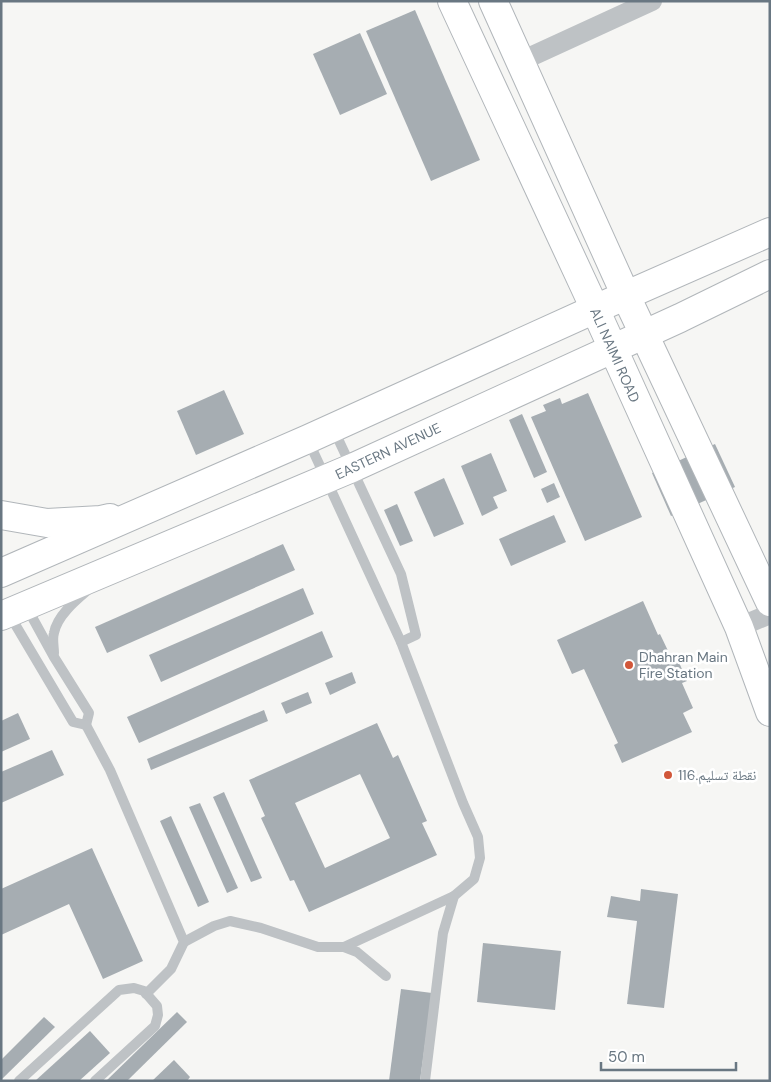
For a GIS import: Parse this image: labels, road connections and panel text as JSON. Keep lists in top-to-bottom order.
{
  "streets": {
    "main road": ["ALI NAIMI ROAD", "EASTERN AVENUE"]
  },
  "crossings": [
    ["ALI NAIMI ROAD", "EASTERN AVENUE"]
  ],
  "places": ["Dhahran Main Fire Station", "نقطة تسليم.116"],
  "scale_bar": "50 m"
}
